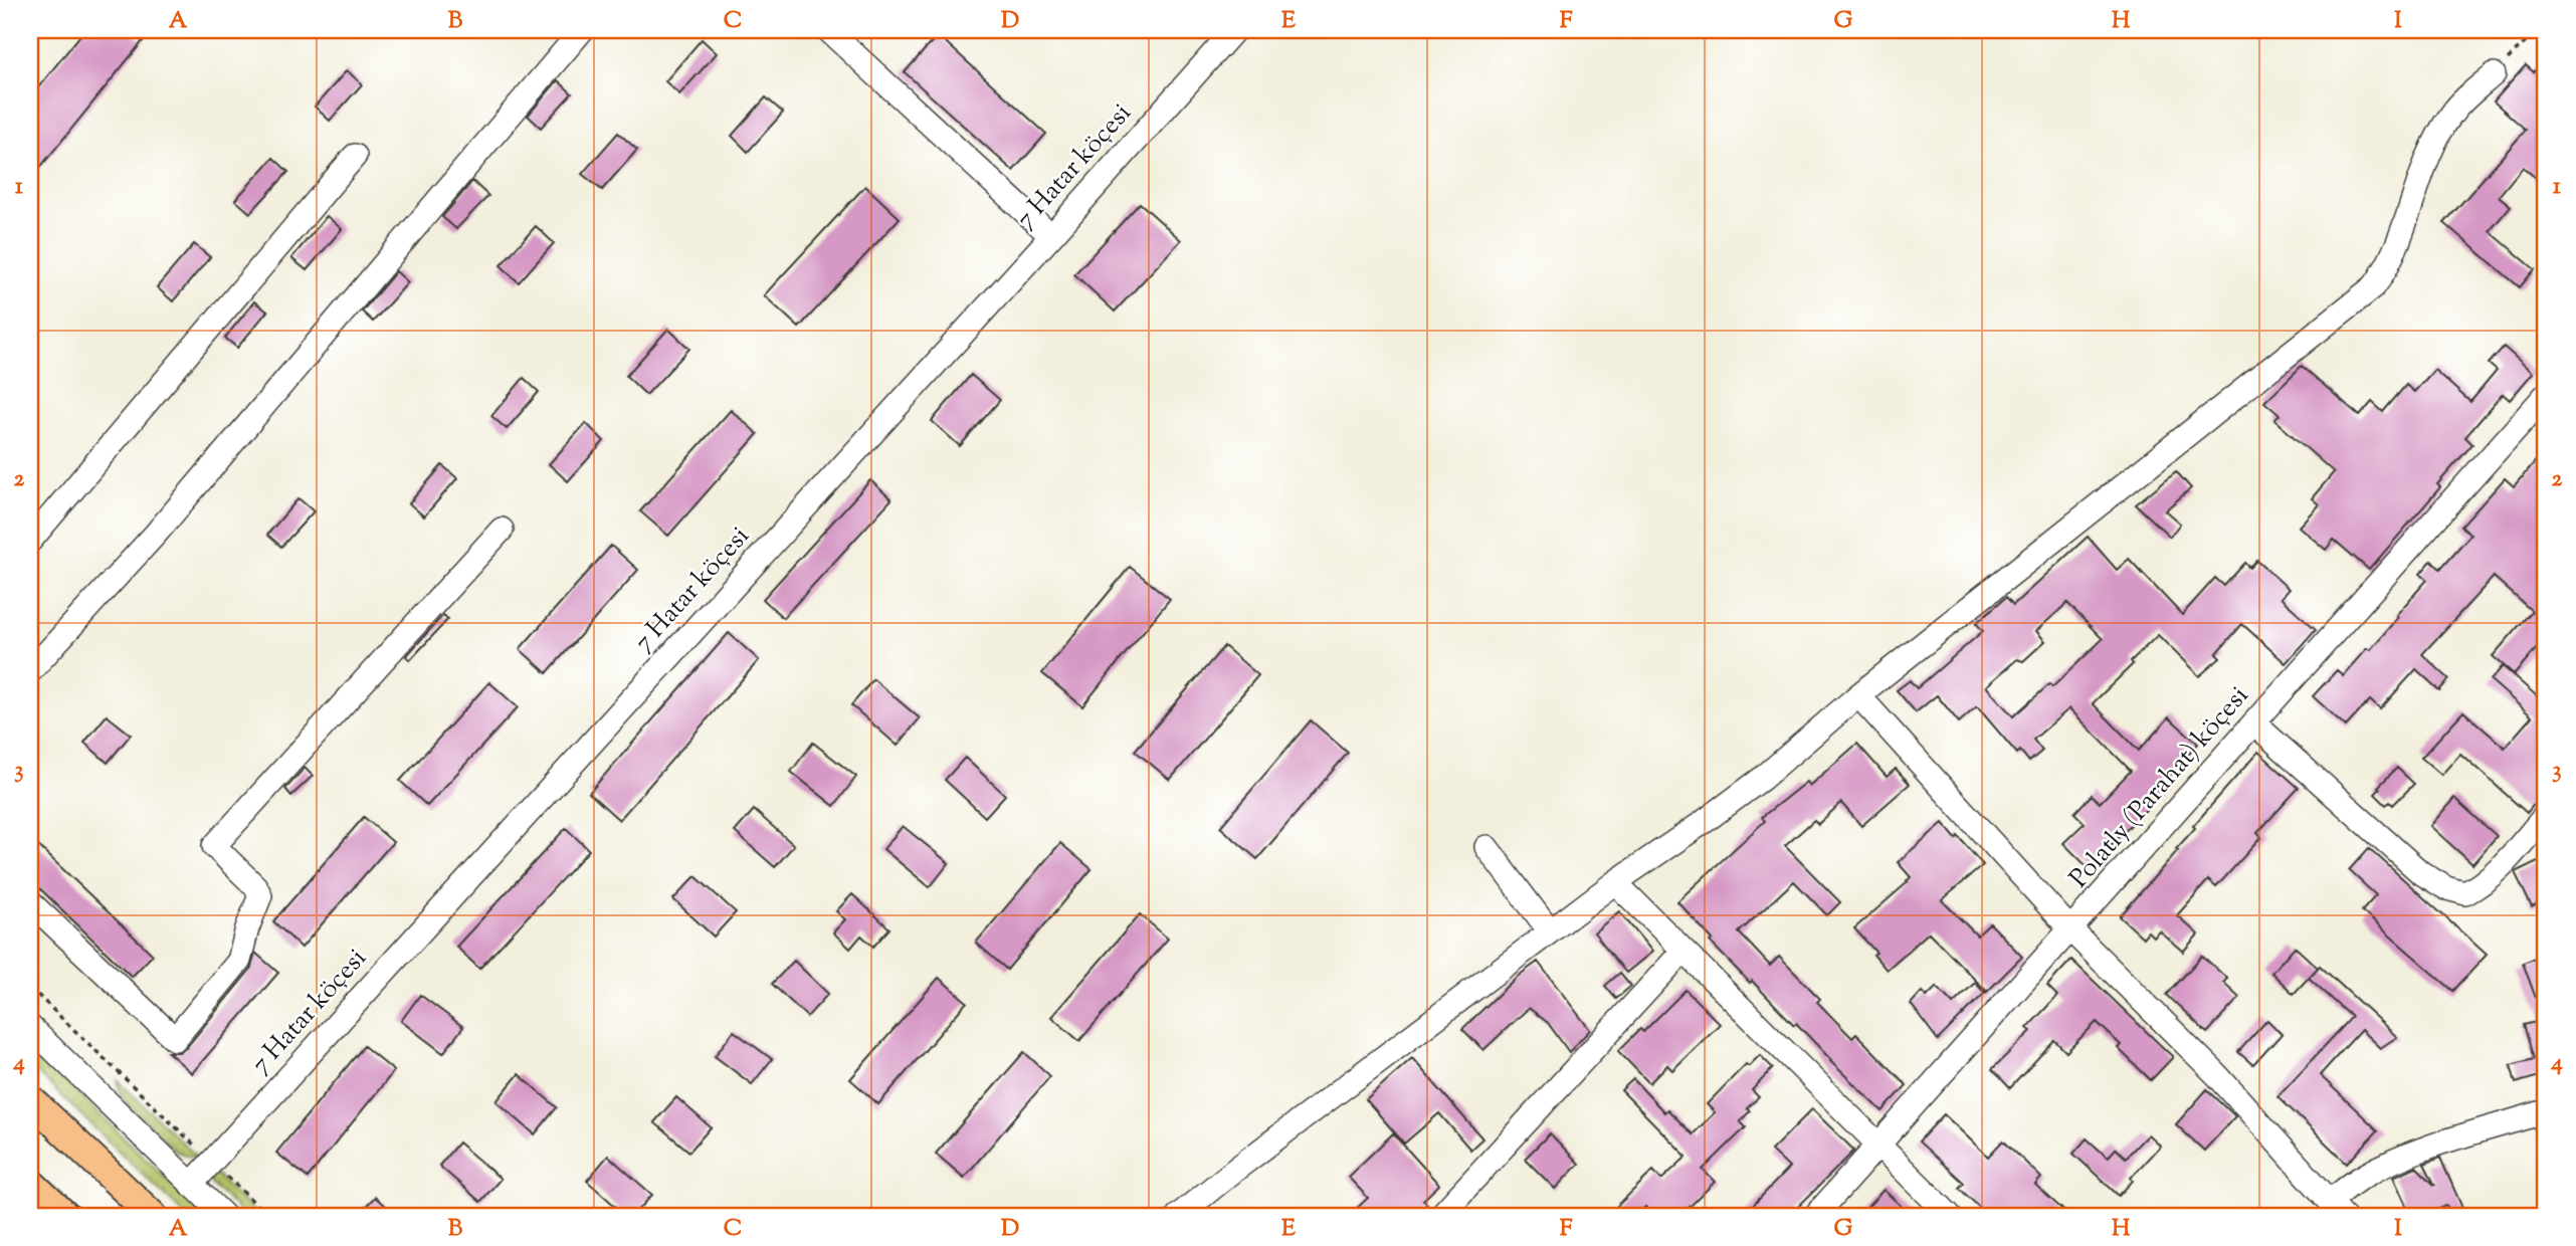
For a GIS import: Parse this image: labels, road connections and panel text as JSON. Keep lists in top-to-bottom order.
{
  "streets": {
    "street": ["7 Hatar köçesi", "Polatly (Parahat) köçesi"]
  },
  "grid": {
    "columns": [
      "A",
      "B",
      "C",
      "D",
      "E",
      "F",
      "G",
      "H",
      "I"
    ],
    "rows": [
      "1",
      "2",
      "3",
      "4"
    ]
  }
}
